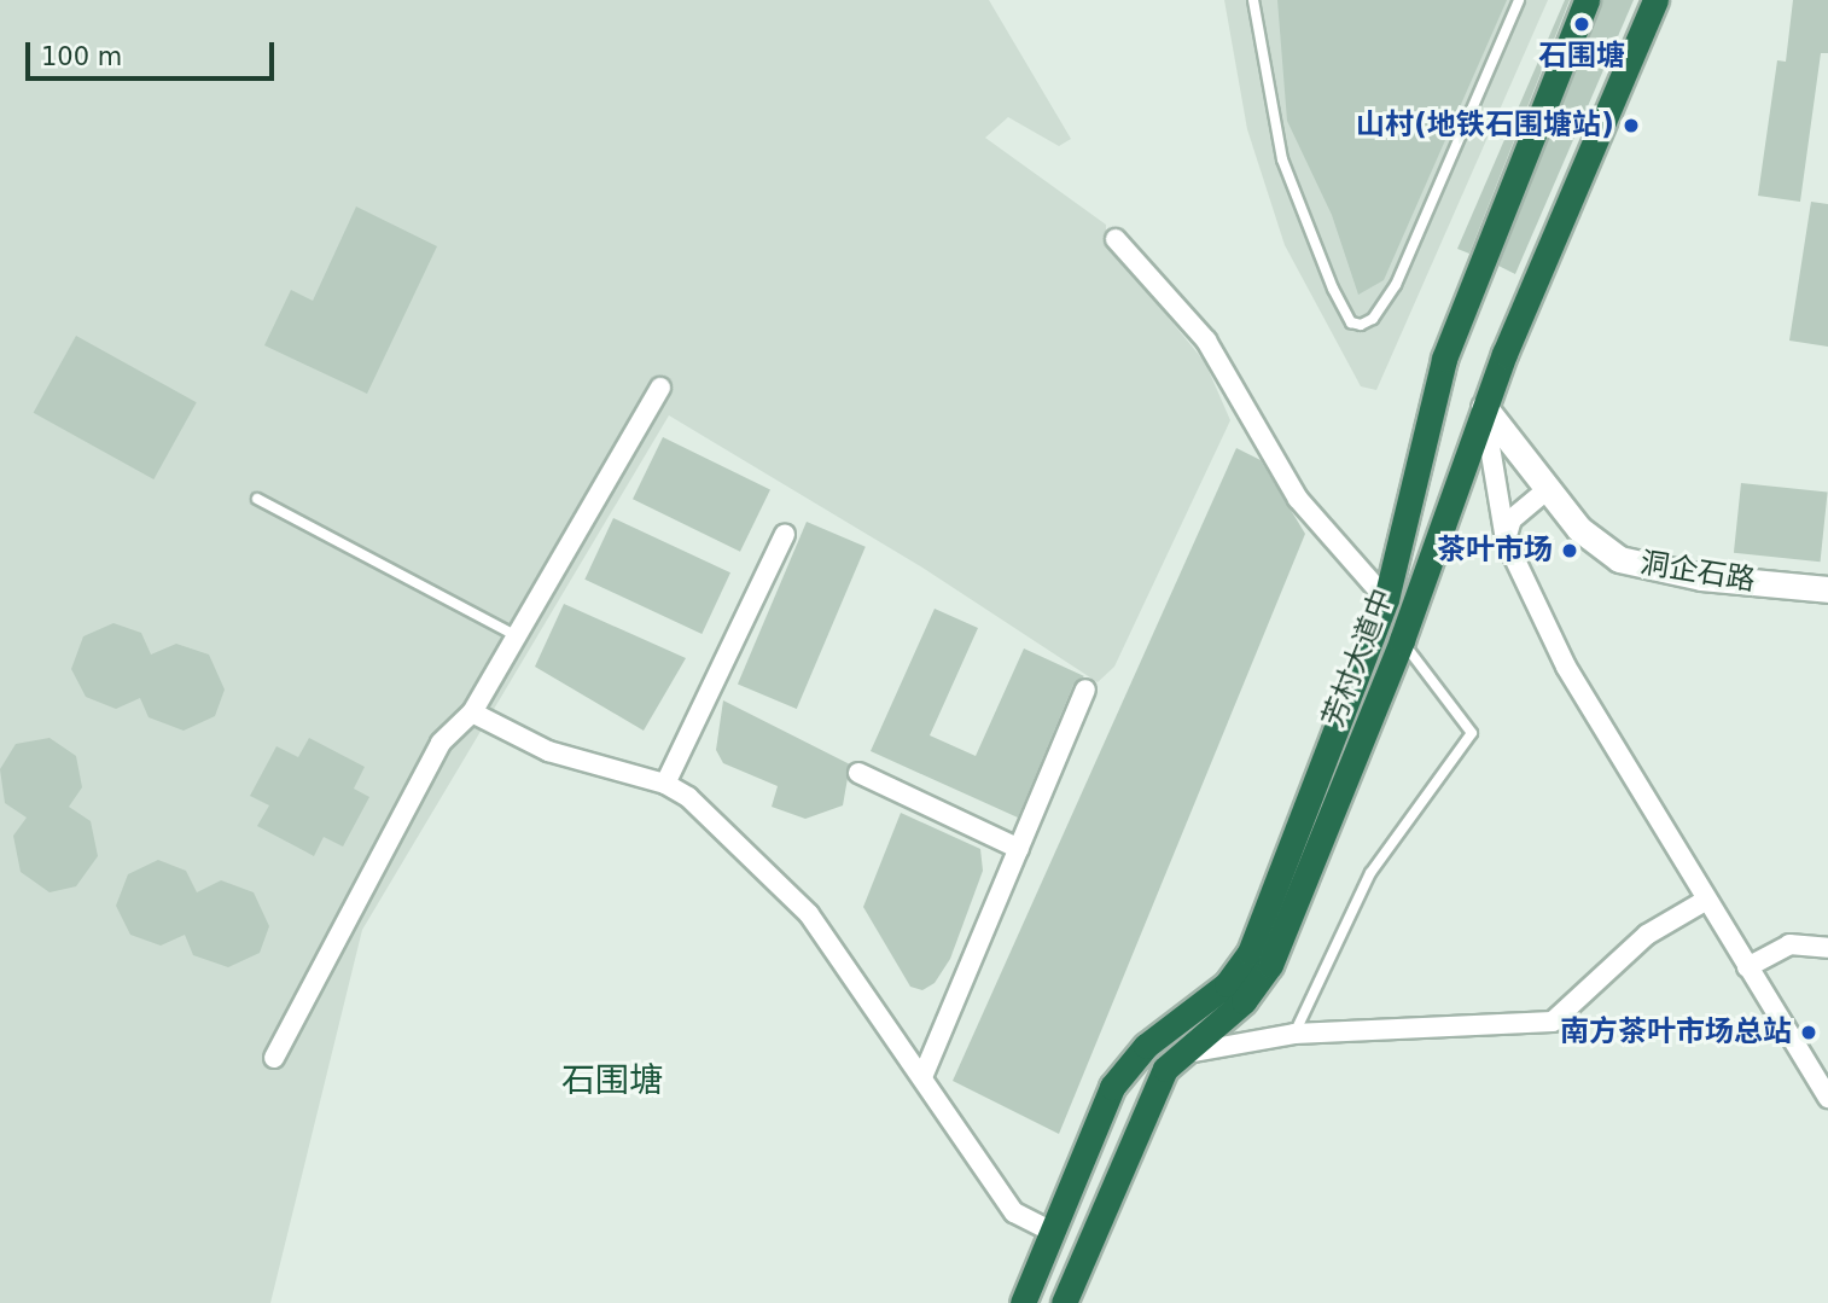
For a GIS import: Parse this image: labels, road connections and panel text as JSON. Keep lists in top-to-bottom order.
{
  "streets": {
    "highway": ["芳村大道中"],
    "street": ["洞企石路"]
  },
  "crossings": [
    ["洞企石路", "芳村大道中"]
  ],
  "districts": ["石围塘"],
  "places": [
    "石围塘",
    "山村(地铁石围塘站)",
    "茶叶市场",
    "南方茶叶市场总站"
  ],
  "scale_bar": "100 m"
}
